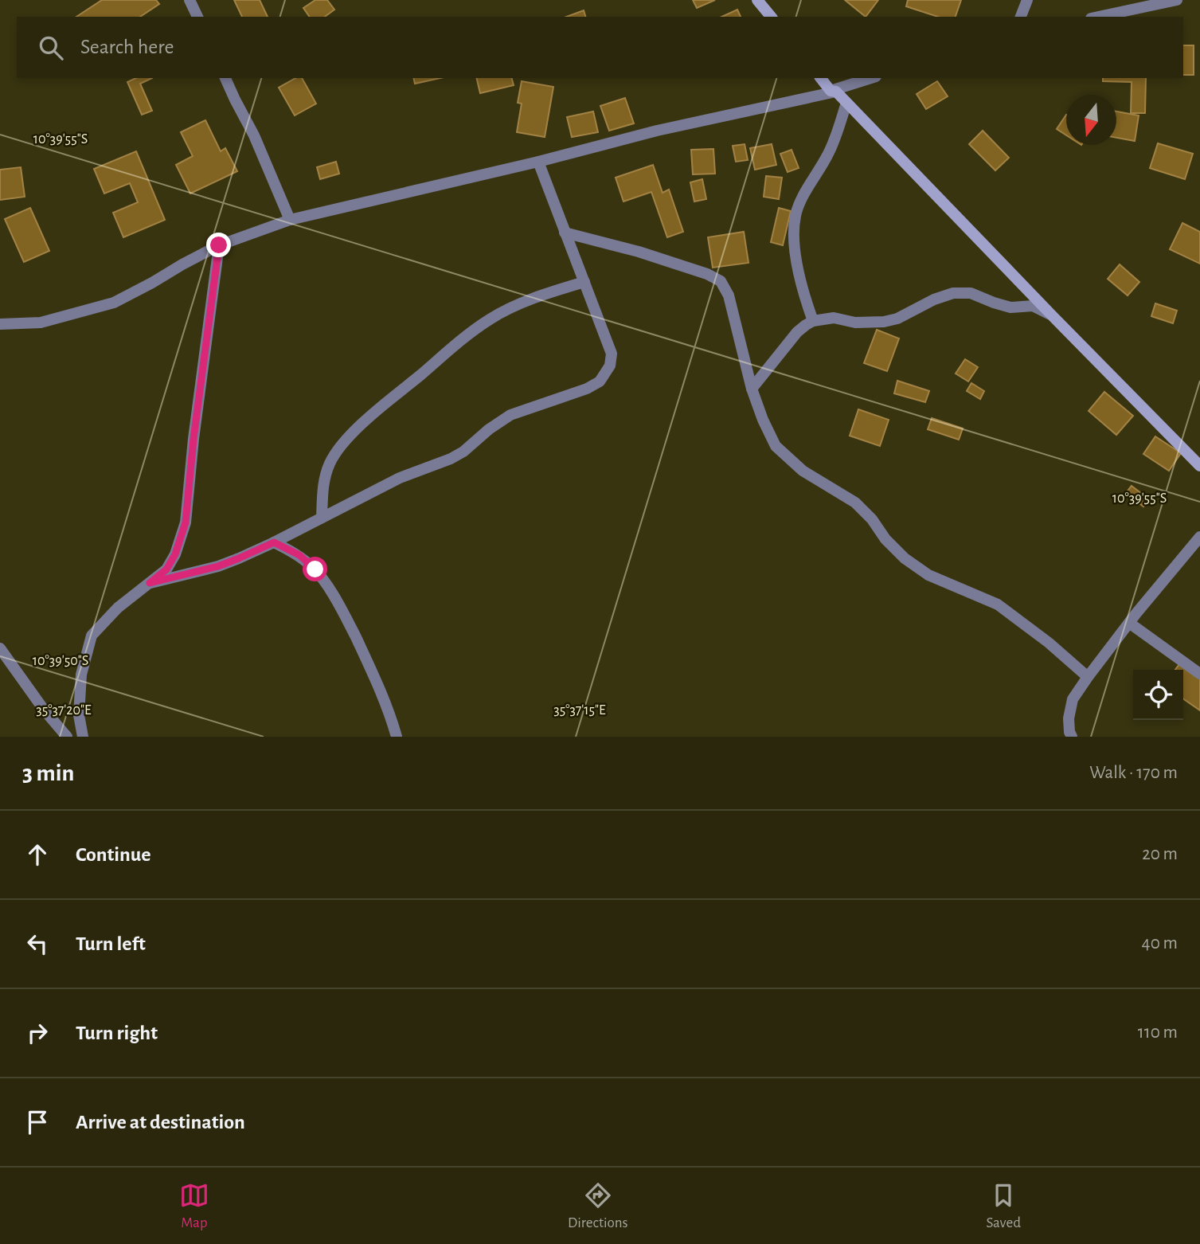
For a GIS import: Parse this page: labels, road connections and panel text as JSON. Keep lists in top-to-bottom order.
{
  "north": "bottom",
  "page": {
    "search": "Search here",
    "heading": ["3 min", "Walk · 170 m"],
    "list": [
      ["Continue", "20 m"],
      ["Turn left", "40 m"],
      ["Turn right", "110 m"],
      "Arrive at destination"
    ],
    "nav": ["Map", "Directions", "Saved"]
  },
  "coordinates": [
    "10°39'55\"S",
    "10°39'50\"S",
    "35°37'20\"E",
    "35°37'15\"E"
  ]
}
